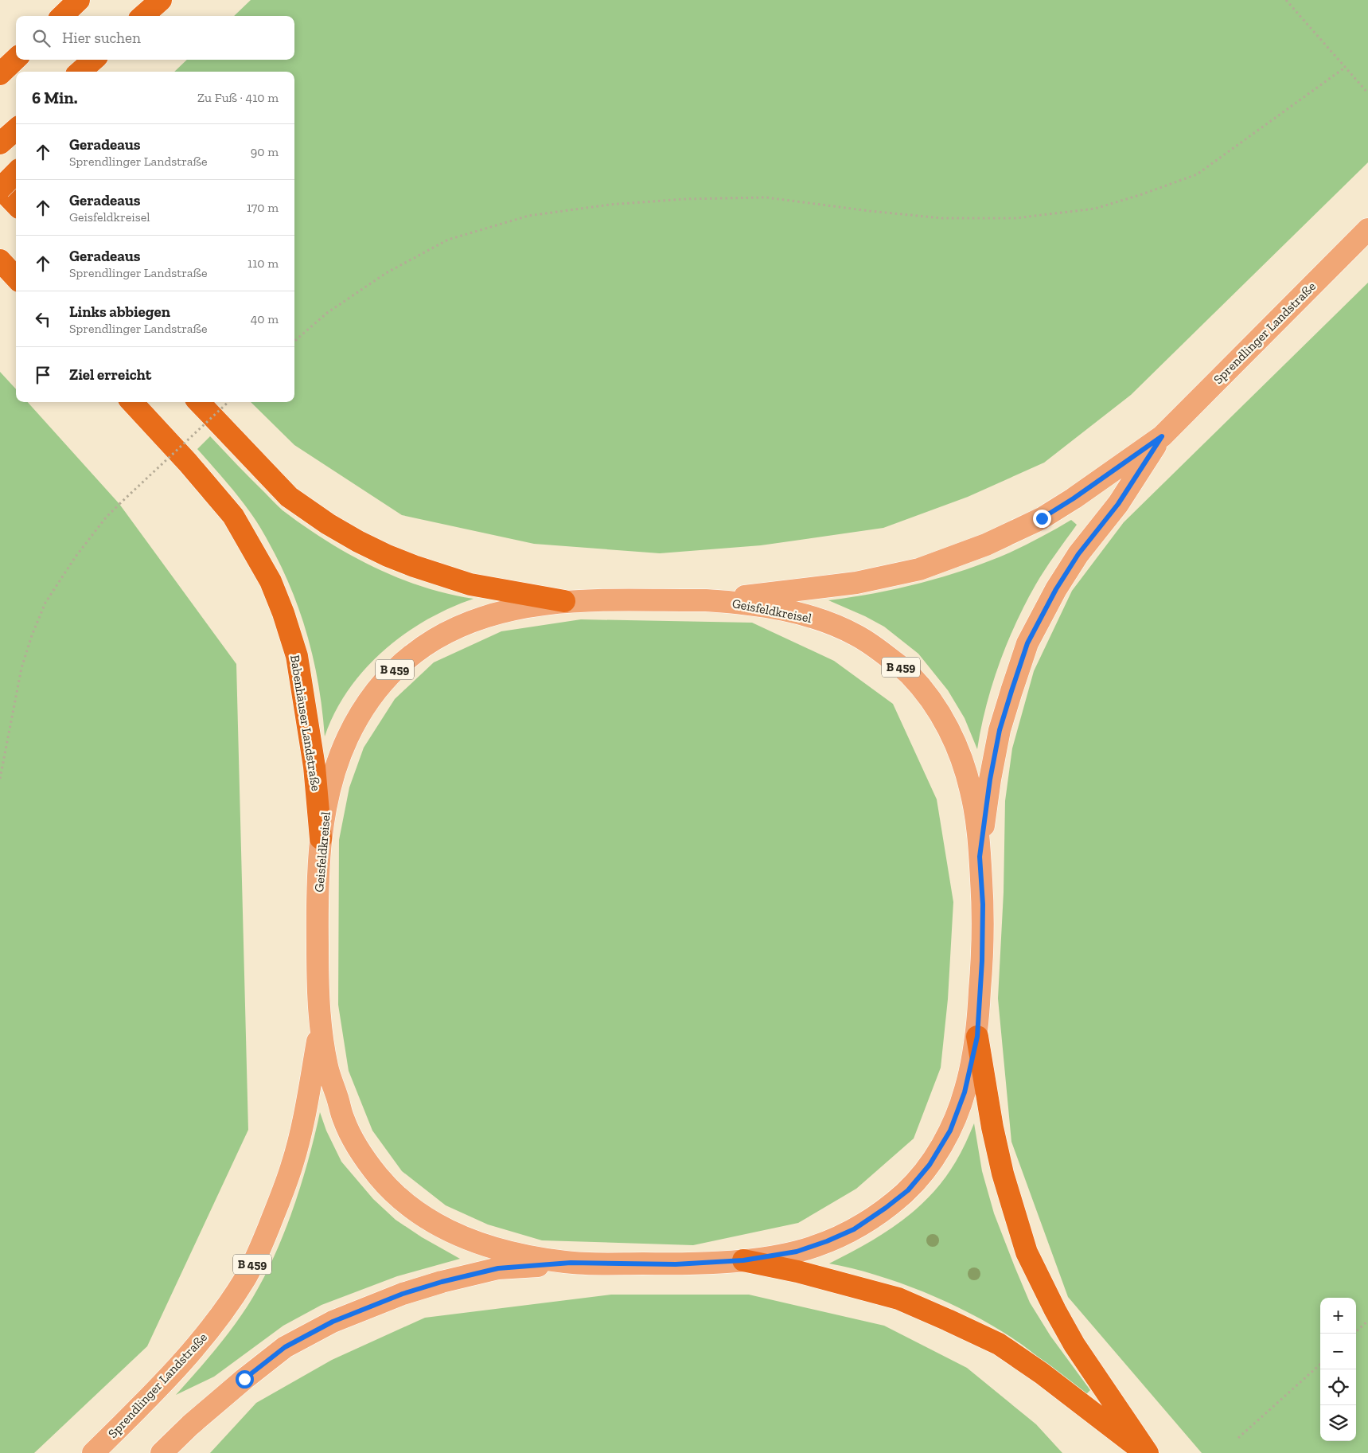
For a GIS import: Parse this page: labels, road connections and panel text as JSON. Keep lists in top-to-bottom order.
{
  "streets": {
    "highway": ["Babenhäuser Landstraße"],
    "main road": ["Sprendlinger Landstraße", "Geisfeldkreisel", "B 459"]
  },
  "crossings": [
    ["Sprendlinger Landstraße", "Geisfeldkreisel"],
    ["Geisfeldkreisel", "B 459"],
    ["Geisfeldkreisel", "Babenhäuser Landstraße"]
  ],
  "page": {
    "search": "Hier suchen",
    "heading": ["6 Min.", "Zu Fuß · 410 m"],
    "list": [
      ["Geradeaus", "Sprendlinger Landstraße", "90 m"],
      ["Geradeaus", "Geisfeldkreisel", "170 m"],
      ["Geradeaus", "Sprendlinger Landstraße", "110 m"],
      ["Links abbiegen", "Sprendlinger Landstraße", "40 m"],
      "Ziel erreicht"
    ],
    "map_buttons": ["+", "−"]
  }
}
